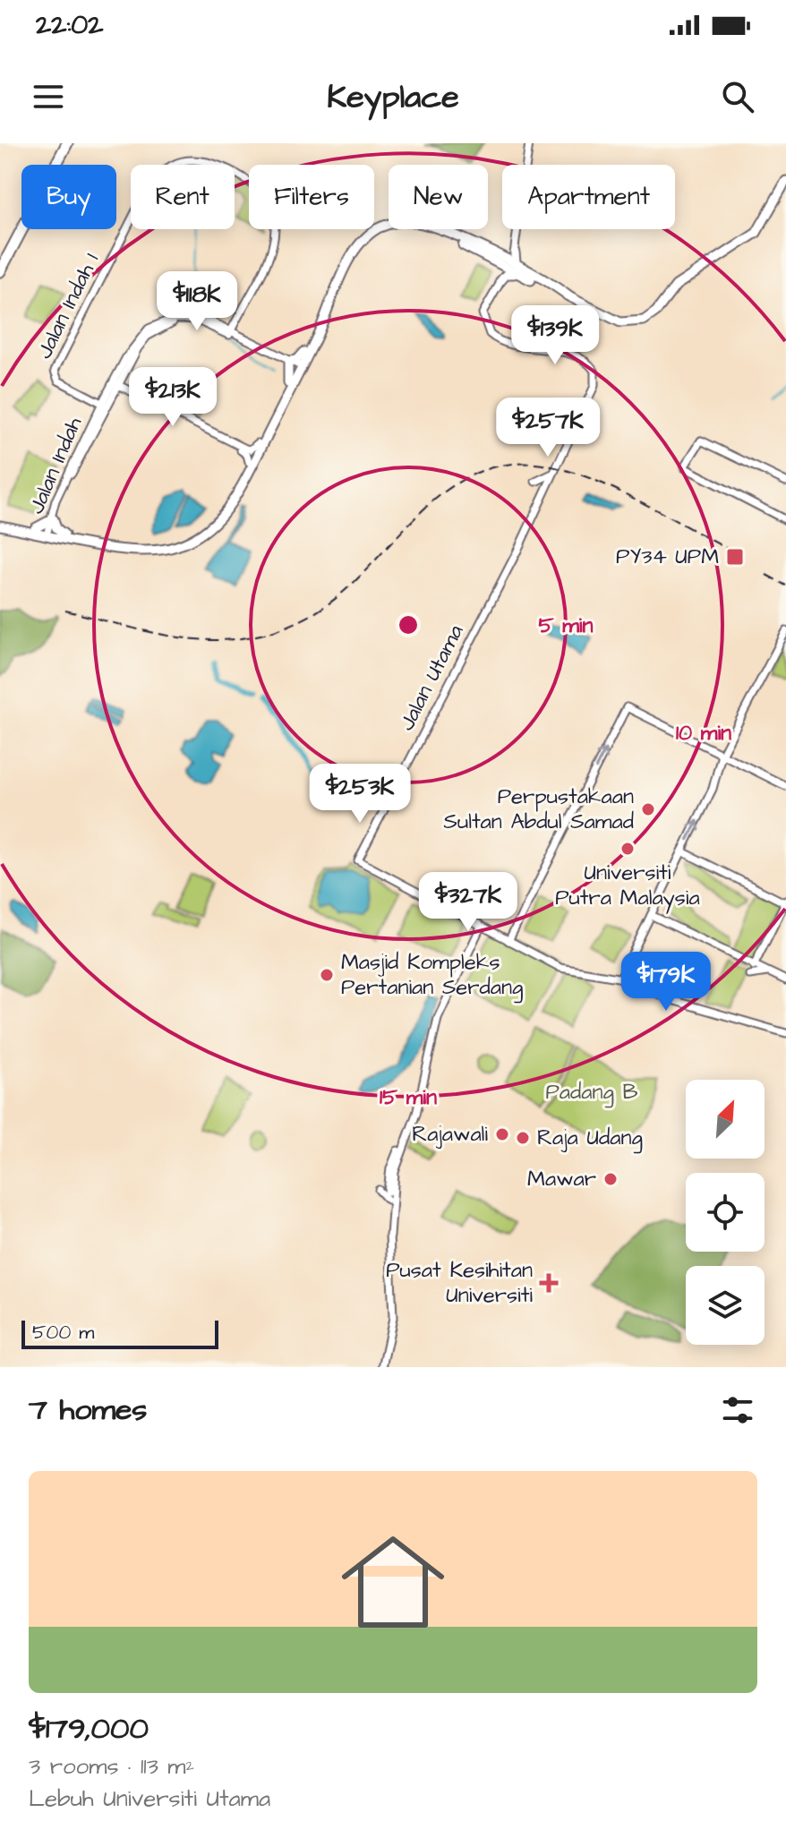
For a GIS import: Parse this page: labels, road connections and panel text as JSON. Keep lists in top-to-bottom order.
{
  "streets": {
    "street": ["Jalan Indah 1", "Jalan Indah", "Jalan Utama"]
  },
  "crossings": [
    ["Jalan Indah 1", "Jalan Indah"]
  ],
  "parks": ["Padang B"],
  "places": {
    "transit": ["PY34 UPM"],
    "other": [
      "Perpustakaan Sultan Abdul Samad",
      "Universiti Putra Malaysia",
      "Masjid Kompleks Pertanian Serdang",
      "Rajawali",
      "Raja Udang",
      "Mawar"
    ],
    "health": ["Pusat Kesihitan Universiti"]
  },
  "scale_bar": "500 m",
  "north": "top right",
  "page": {
    "status": "22:02",
    "header": "Keyplace",
    "chip": [
      "Buy",
      "Rent",
      "Filters",
      "New",
      "Apartment"
    ],
    "price": [
      "$118K",
      "$139K",
      "$213K",
      "$257K",
      "$253K",
      "$327K",
      "$179K"
    ],
    "scale": "500 m",
    "heading": "7 homes",
    "list": [
      {
        "name": "$179,000",
        "note": "3 rooms · 113 m² · Lebuh Universiti Utama"
      }
    ]
  },
  "rings": ["5 min", "10 min", "15 min"]
}
